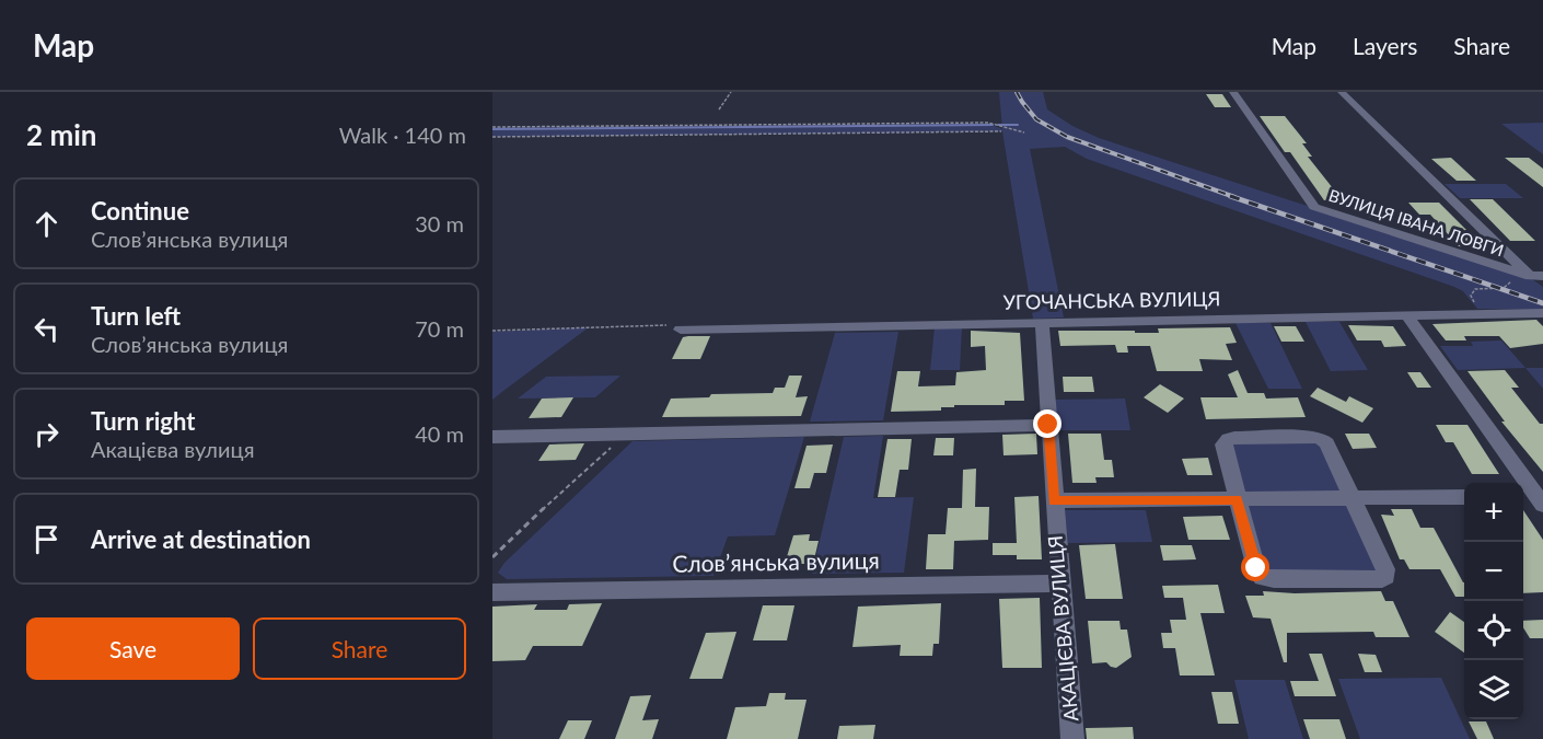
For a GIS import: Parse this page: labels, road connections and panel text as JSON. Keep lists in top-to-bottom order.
{
  "streets": {
    "street": [
      "ВУЛИЦЯ ІВАНА ЛОВГИ",
      "УГОЧАНСЬКА ВУЛИЦЯ",
      "Словʼянська вулиця",
      "АКАЦІЄВА ВУЛИЦЯ"
    ]
  },
  "crossings": [
    ["УГОЧАНСЬКА ВУЛИЦЯ", "АКАЦІЄВА ВУЛИЦЯ"],
    ["Словʼянська вулиця", "АКАЦІЄВА ВУЛИЦЯ"]
  ],
  "page": {
    "header": "Map",
    "nav": ["Map", "Layers", "Share"],
    "heading": ["2 min", "Walk · 140 m"],
    "list": [
      ["Continue", "Словʼянська вулиця", "30 m"],
      ["Turn left", "Словʼянська вулиця", "70 m"],
      ["Turn right", "Акацієва вулиця", "40 m"],
      "Arrive at destination"
    ],
    "map_buttons": ["+", "−"],
    "buttons": ["Save", "Share"]
  }
}
